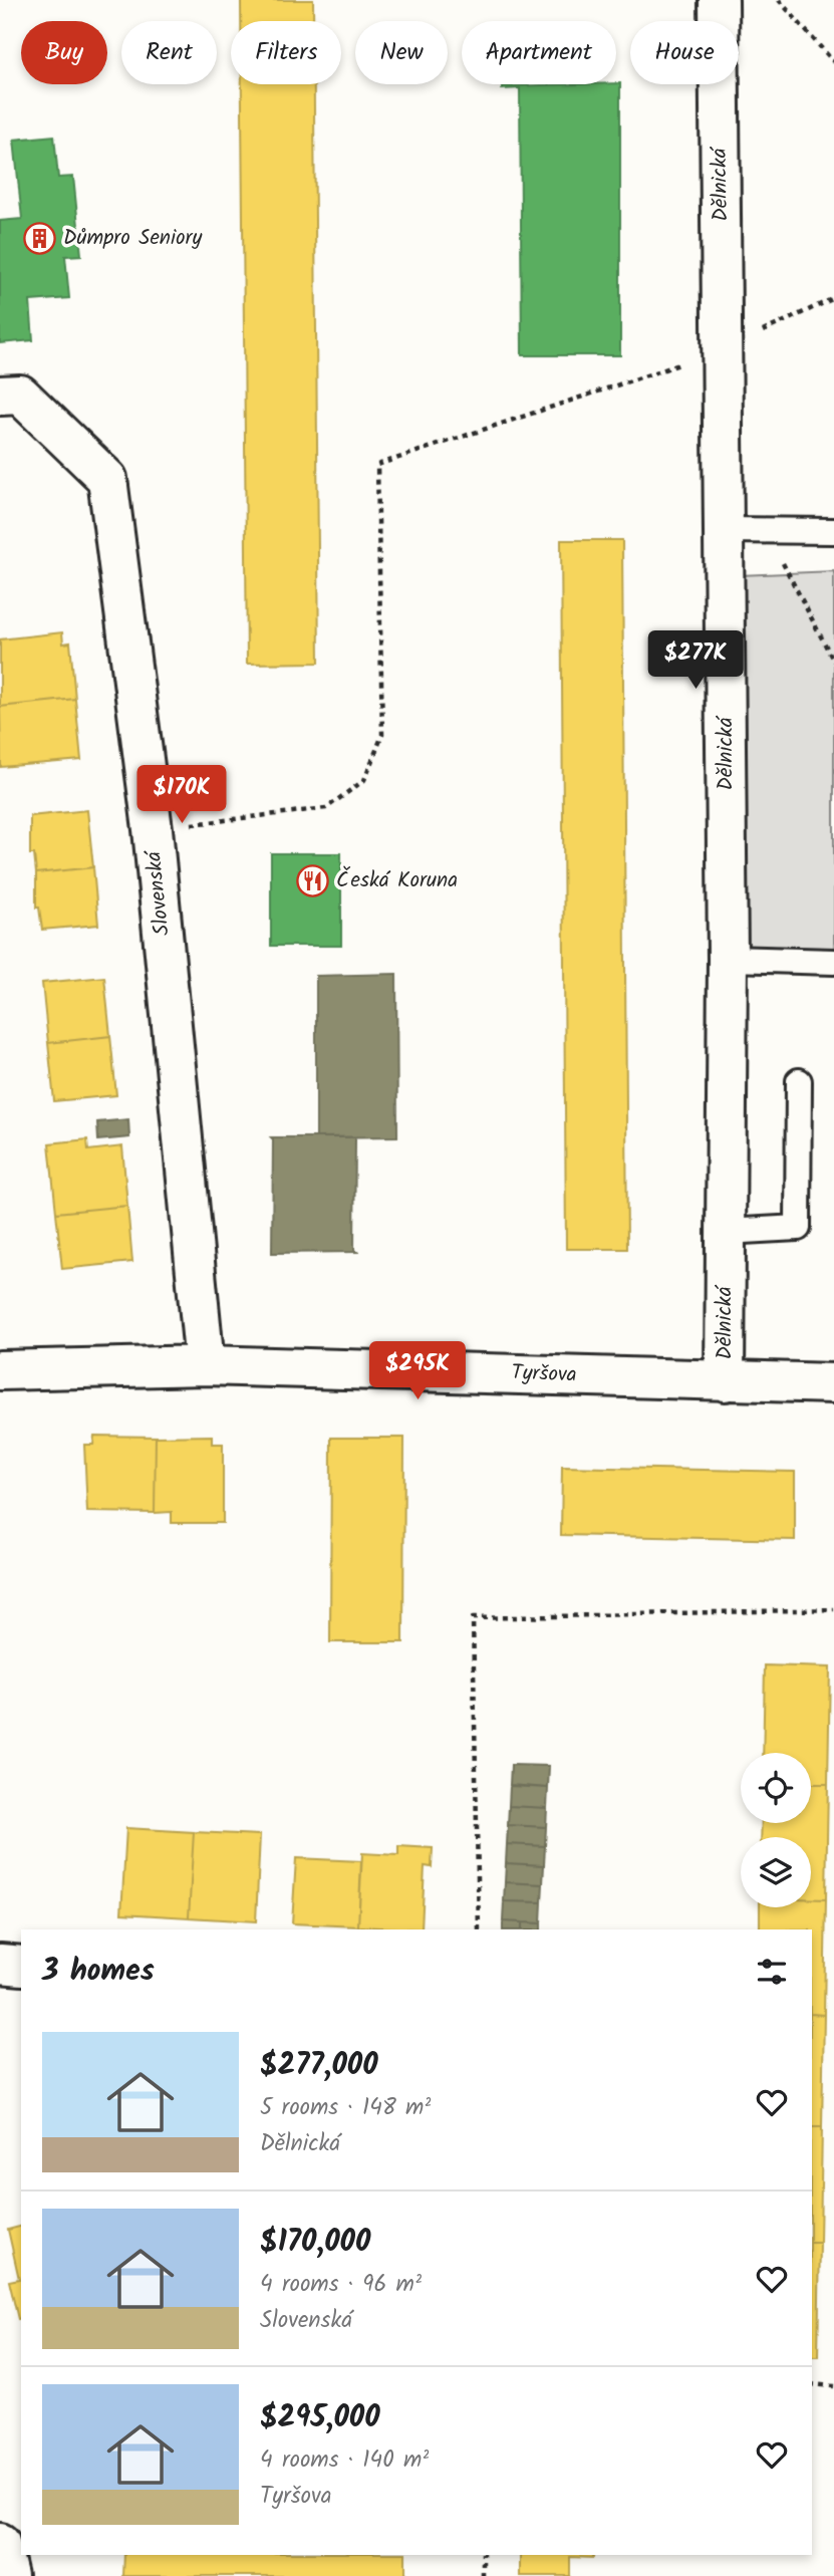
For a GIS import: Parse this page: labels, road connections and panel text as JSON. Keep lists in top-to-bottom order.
{
  "streets": {
    "street": ["Dělnická", "Slovenská", "Tyršova"]
  },
  "crossings": [
    ["Dělnická", "Tyršova"],
    ["Slovenská", "Tyršova"]
  ],
  "places": {
    "building": ["Důmpro Seniory"],
    "restaurant": ["Česká Koruna"]
  },
  "page": {
    "chip": [
      "Buy",
      "Rent",
      "Filters",
      "New",
      "Apartment",
      "House"
    ],
    "price": ["$277K", "$170K", "$295K"],
    "heading": "3 homes",
    "list": [
      {
        "name": "$277,000",
        "note": "5 rooms · 148 m² · Dělnická"
      },
      {
        "name": "$170,000",
        "note": "4 rooms · 96 m² · Slovenská"
      },
      {
        "name": "$295,000",
        "note": "4 rooms · 140 m² · Tyršova"
      }
    ]
  }
}
